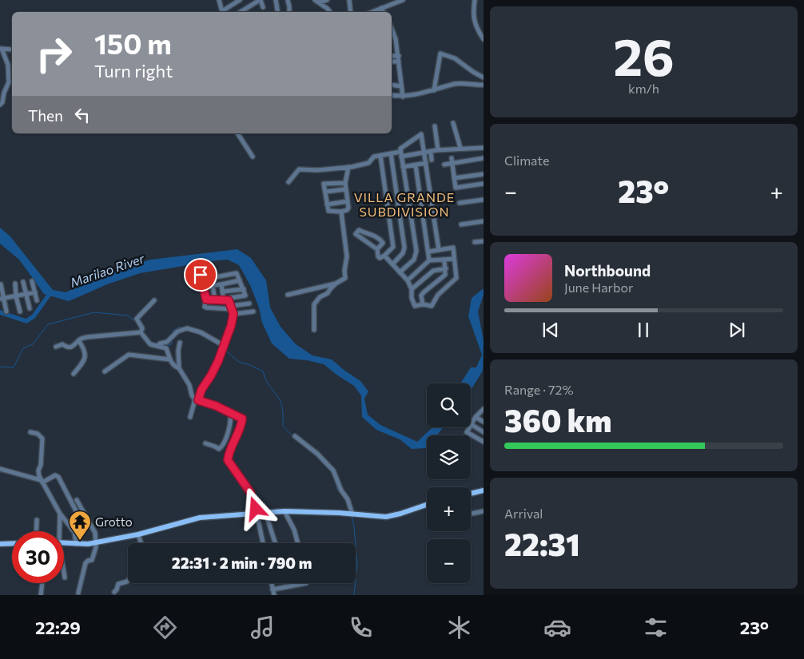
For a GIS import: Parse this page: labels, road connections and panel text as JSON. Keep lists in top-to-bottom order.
{
  "districts": ["VILLA GRANDE SUBDIVISION"],
  "water": ["Marilao River"],
  "places": {
    "temple": ["Grotto"]
  },
  "page": {
    "tile": [
      ["26", "km/h"],
      "Climate",
      ["Range · 72%", "360 km"],
      ["Arrival", "22:31"]
    ],
    "turn": ["150 m", "Turn right"],
    "then": "Then",
    "heat": ["−", "23°", "+"],
    "song": ["Northbound", "June Harbor"],
    "map_buttons": ["+", "−"],
    "limit": "30",
    "trip": "22:31 · 2 min · 790 m",
    "tabs": ["22:29", "23°"]
  }
}
